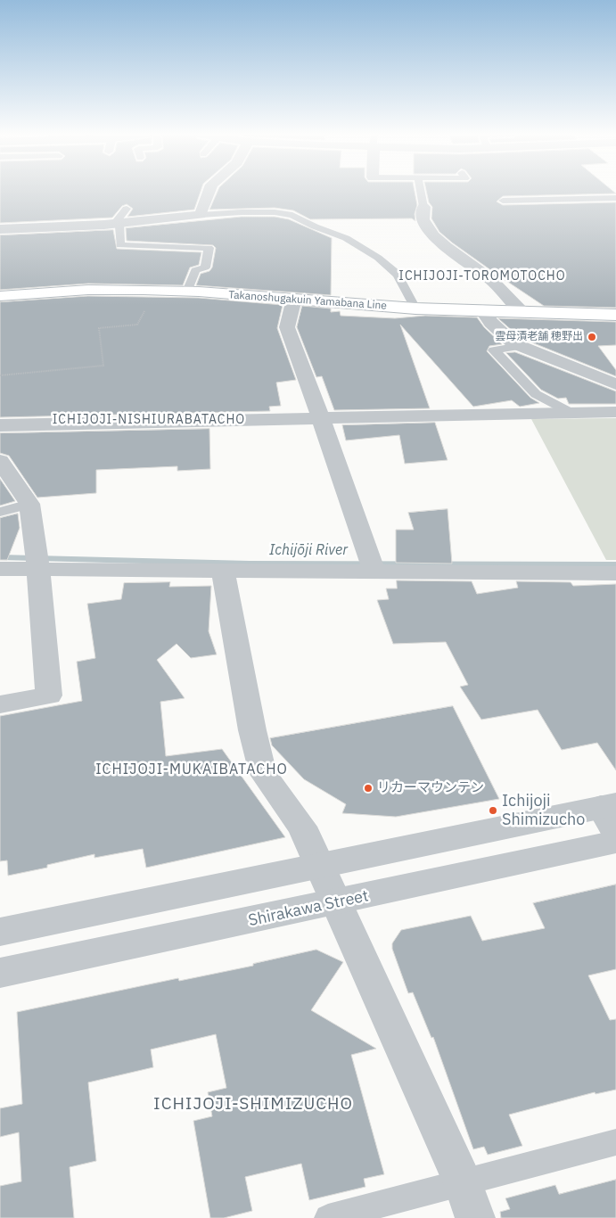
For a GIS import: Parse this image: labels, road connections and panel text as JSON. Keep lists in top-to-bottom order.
{
  "streets": {
    "main road": ["Takanoshugakuin Yamabana Line"],
    "street": ["Shirakawa Street"]
  },
  "districts": [
    "ICHIJOJI-TOROMOTOCHO",
    "ICHIJOJI-NISHIURABATACHO",
    "ICHIJOJI-MUKAIBATACHO",
    "ICHIJOJI-SHIMIZUCHO"
  ],
  "water": ["Ichijōji River"],
  "places": ["雲母漬老舗 穂野出", "リカーマウンテン", "Ichijoji Shimizucho"]
}
